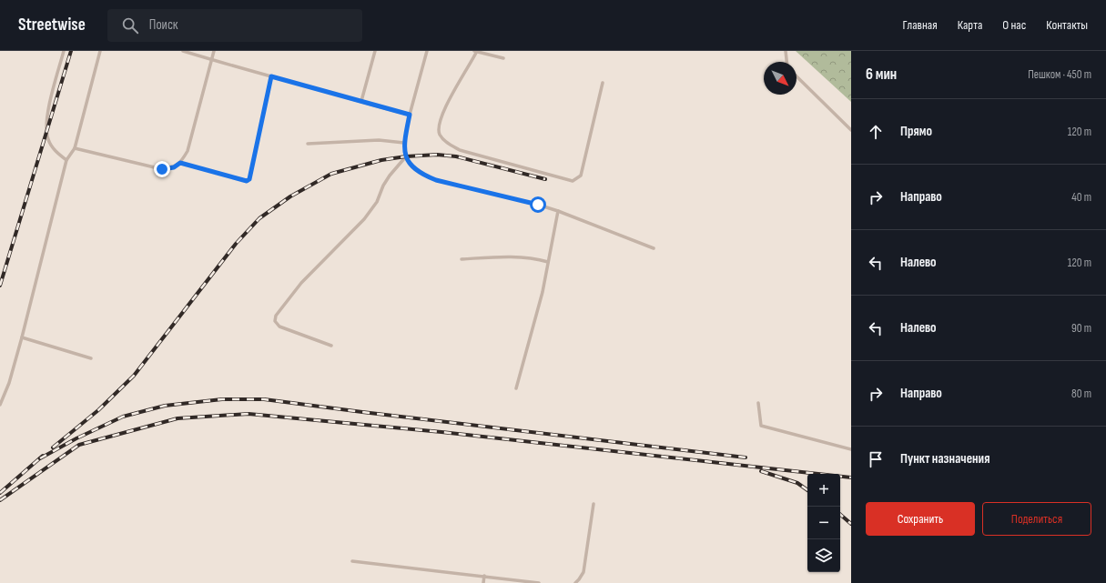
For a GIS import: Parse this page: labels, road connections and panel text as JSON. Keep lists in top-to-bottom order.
{
  "north": "bottom right",
  "page": {
    "header": "Streetwise",
    "search": "Поиск",
    "nav": [
      "Главная",
      "Карта",
      "О нас",
      "Контакты"
    ],
    "heading": ["6 мин", "Пешком · 450 m"],
    "list": [
      ["Прямо", "120 m"],
      ["Направо", "40 m"],
      ["Налево", "120 m"],
      ["Налево", "90 m"],
      ["Направо", "80 m"],
      "Пункт назначения"
    ],
    "map_buttons": ["+", "−"],
    "buttons": ["Сохранить", "Поделиться"]
  }
}
